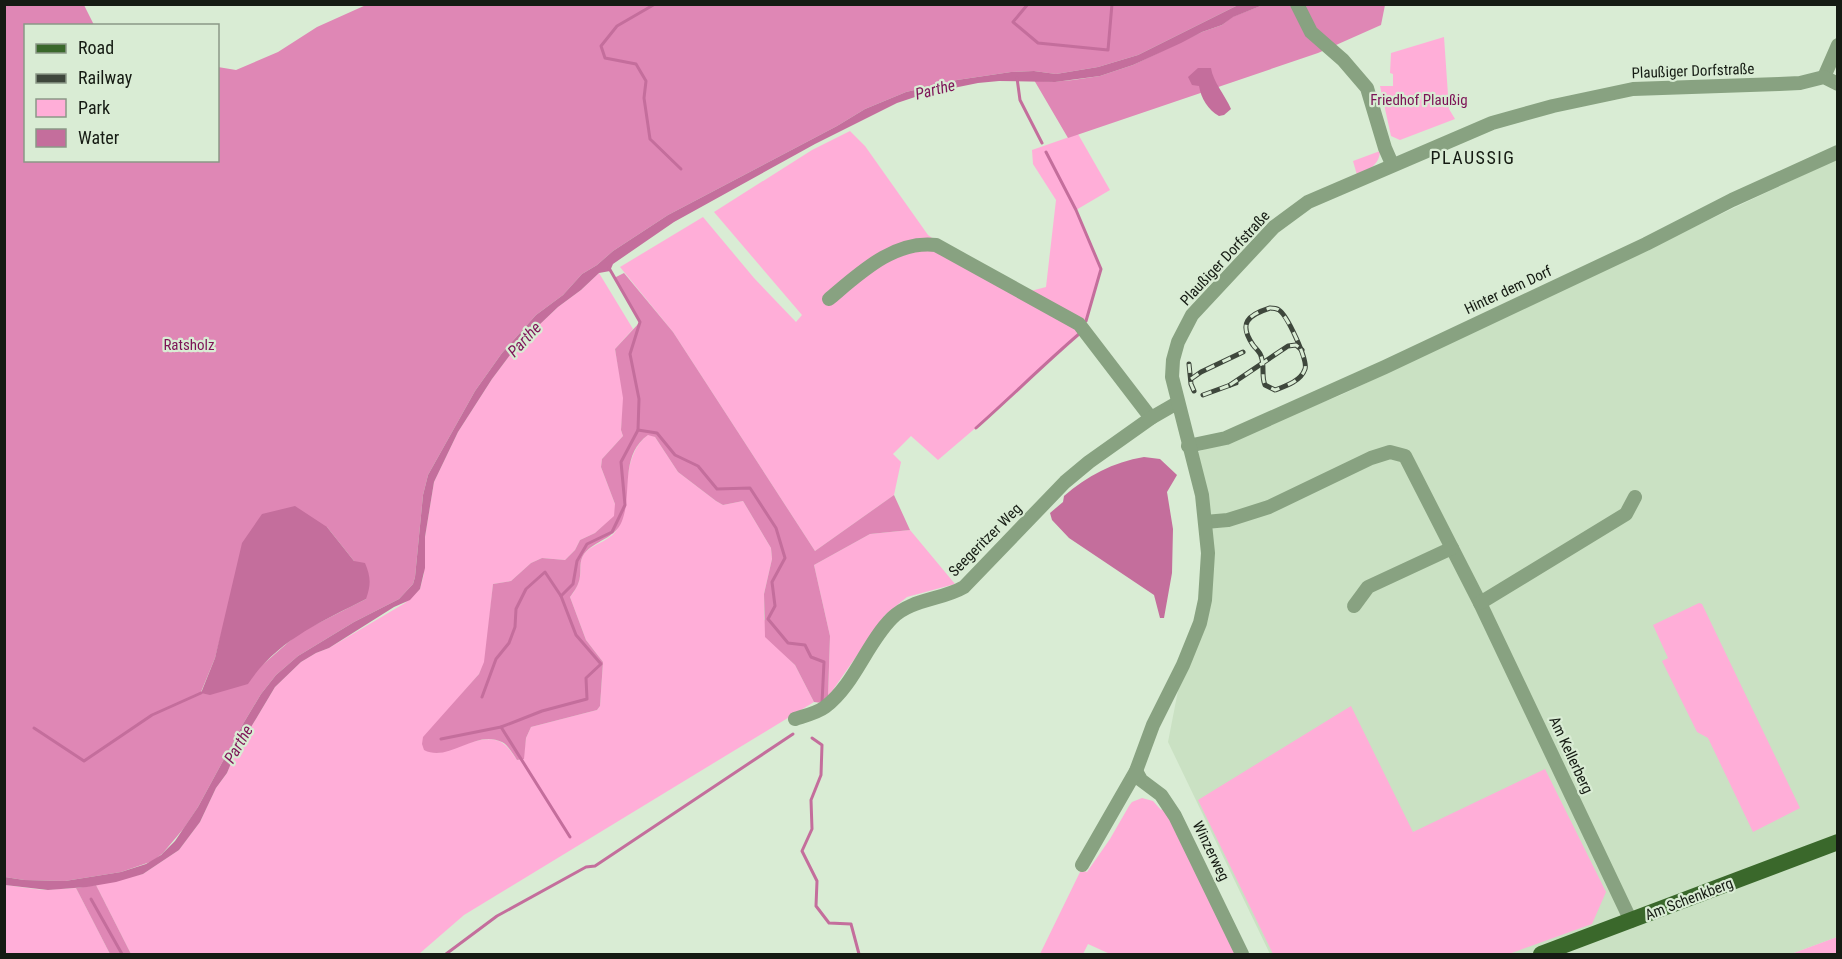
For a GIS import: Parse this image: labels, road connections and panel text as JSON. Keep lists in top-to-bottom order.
{
  "streets": {
    "main road": ["Am Schenkberg"],
    "street": [
      "Plaußiger Dorfstraße",
      "Hinter dem Dorf",
      "Seegeritzer Weg",
      "Am Kellerberg",
      "Winzerweg"
    ]
  },
  "crossings": [
    ["Plaußiger Dorfstraße", "Hinter dem Dorf"],
    ["Plaußiger Dorfstraße", "Seegeritzer Weg"],
    ["Plaußiger Dorfstraße", "Am Kellerberg"],
    ["Plaußiger Dorfstraße", "Winzerweg"],
    ["Am Kellerberg", "Am Schenkberg"]
  ],
  "districts": ["PLAUSSIG"],
  "water": ["Parthe"],
  "parks": ["Friedhof Plaußig", "Ratsholz"],
  "legend": [
    "Road",
    "Railway",
    "Park",
    "Water"
  ]
}
